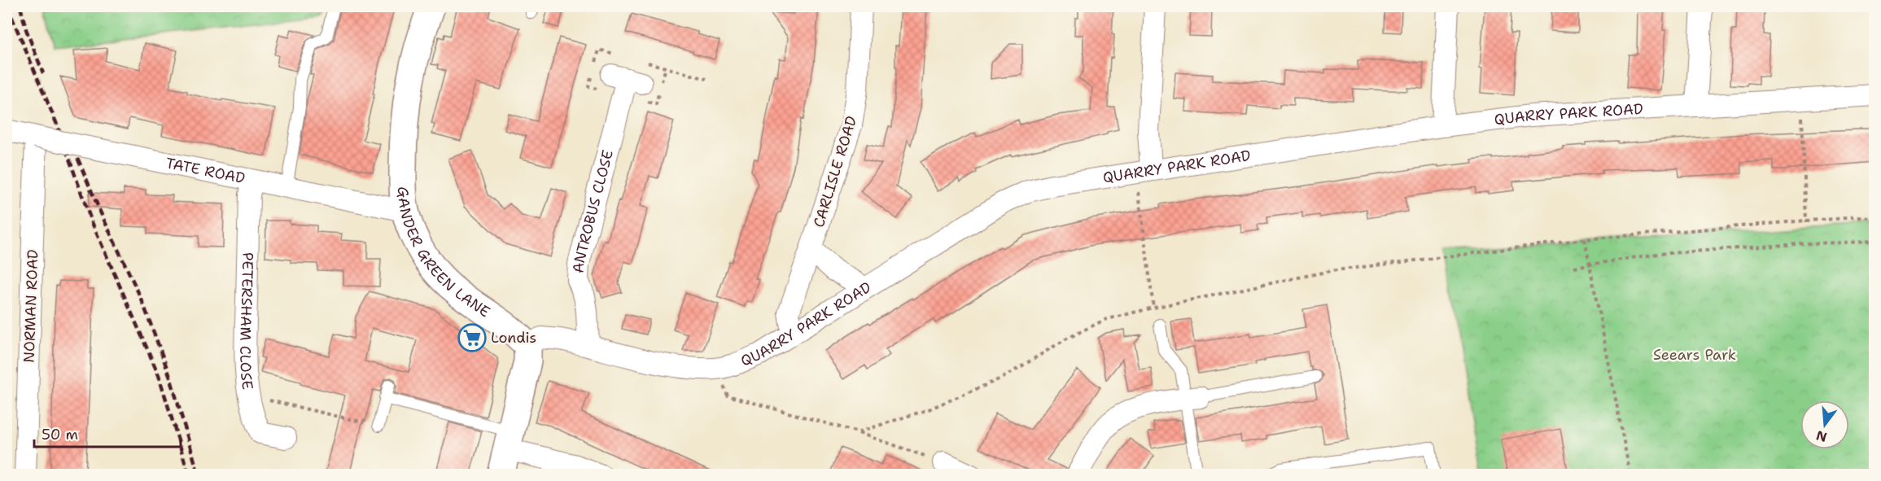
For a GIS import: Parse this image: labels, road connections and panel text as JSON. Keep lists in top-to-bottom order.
{
  "streets": {
    "street": [
      "QUARRY PARK ROAD",
      "TATE ROAD",
      "CARLISLE ROAD",
      "ANTROBUS CLOSE",
      "GANDER GREEN LANE",
      "NORMAN ROAD",
      "PETERSHAM CLOSE"
    ]
  },
  "crossings": [
    ["QUARRY PARK ROAD", "CARLISLE ROAD"],
    ["QUARRY PARK ROAD", "ANTROBUS CLOSE"],
    ["QUARRY PARK ROAD", "GANDER GREEN LANE"],
    ["TATE ROAD", "GANDER GREEN LANE"],
    ["TATE ROAD", "NORMAN ROAD"],
    ["TATE ROAD", "PETERSHAM CLOSE"]
  ],
  "parks": ["Seears Park"],
  "places": {
    "supermarket": ["Londis"]
  },
  "scale_bar": "50 m",
  "north": "bottom"
}
